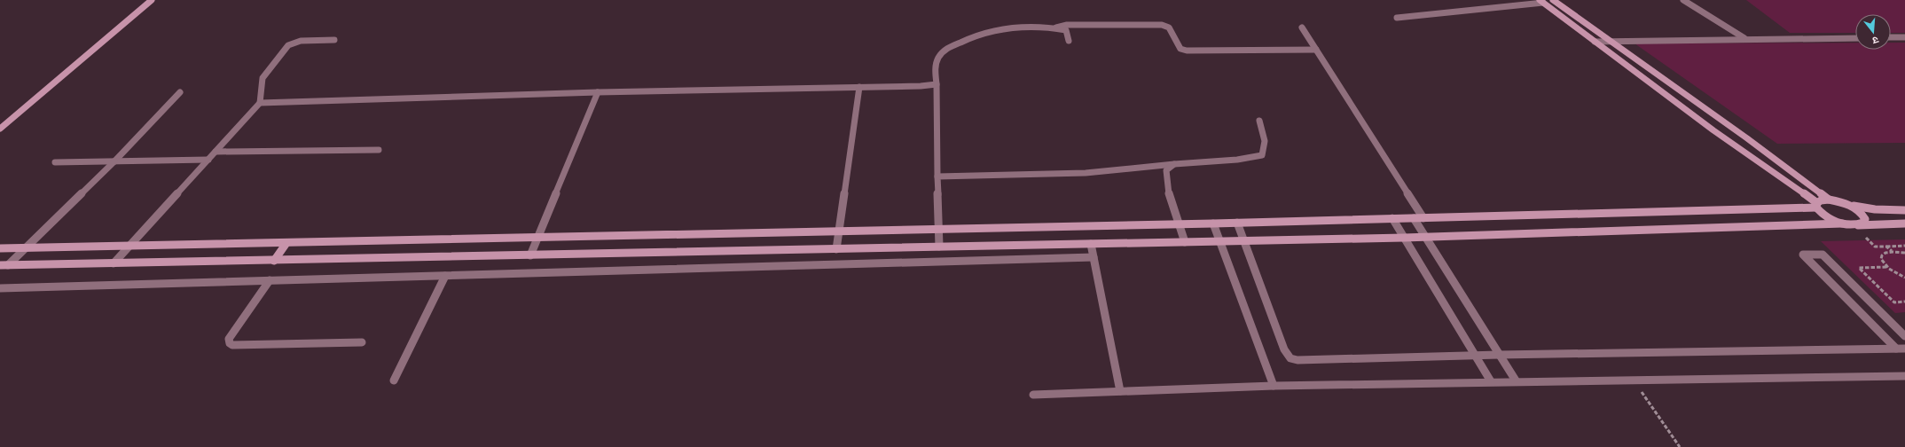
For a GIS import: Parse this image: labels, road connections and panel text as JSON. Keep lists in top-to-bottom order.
{
  "north": "bottom"
}
